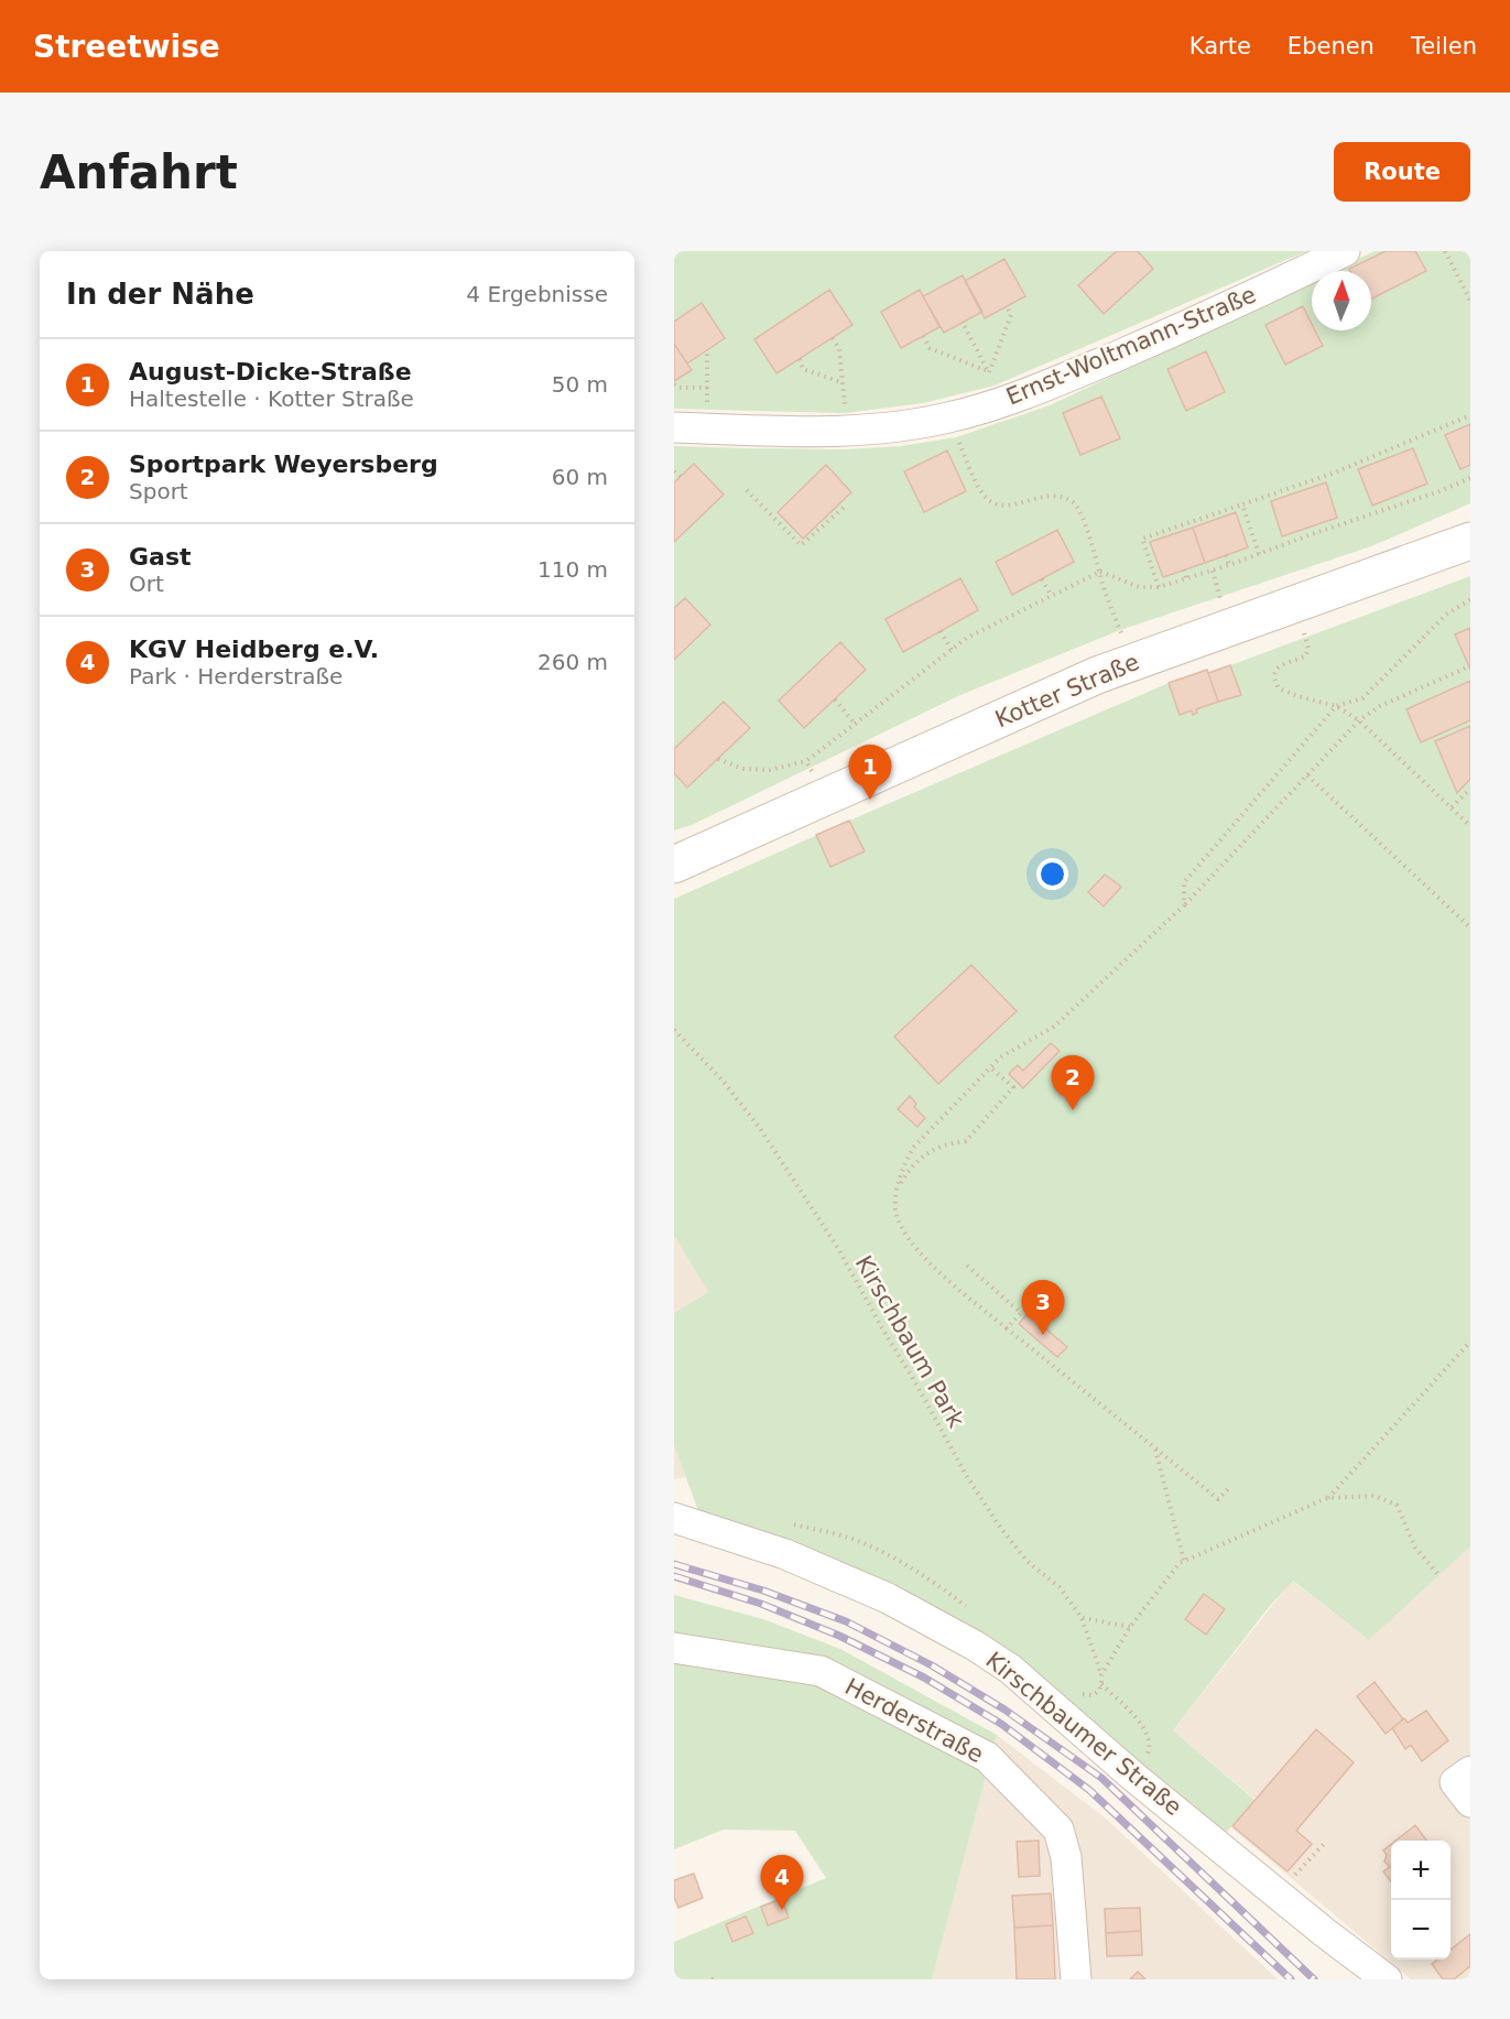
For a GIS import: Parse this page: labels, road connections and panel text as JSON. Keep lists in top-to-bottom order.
{
  "streets": {
    "street": [
      "Ernst-Woltmann-Straße",
      "Kotter Straße",
      "Herderstraße",
      "Kirschbaumer Straße"
    ],
    "path": ["Kirschbaum Park"]
  },
  "north": "top",
  "page": {
    "header": "Streetwise",
    "nav": ["Karte", "Ebenen", "Teilen"],
    "buttons": "Route",
    "title": "Anfahrt",
    "heading": ["In der Nähe", "4 Ergebnisse"],
    "list": [
      {
        "mark": "1",
        "name": "August-Dicke-Straße",
        "note": "Haltestelle · Kotter Straße",
        "value": "50 m"
      },
      {
        "mark": "2",
        "name": "Sportpark Weyersberg",
        "note": "Sport",
        "value": "60 m"
      },
      {
        "mark": "3",
        "name": "Gast",
        "note": "Ort",
        "value": "110 m"
      },
      {
        "mark": "4",
        "name": "KGV Heidberg e.V.",
        "note": "Park · Herderstraße",
        "value": "260 m"
      }
    ],
    "pins": [
      "1",
      "2",
      "3",
      "4"
    ],
    "map_buttons": ["+", "−"]
  }
}
